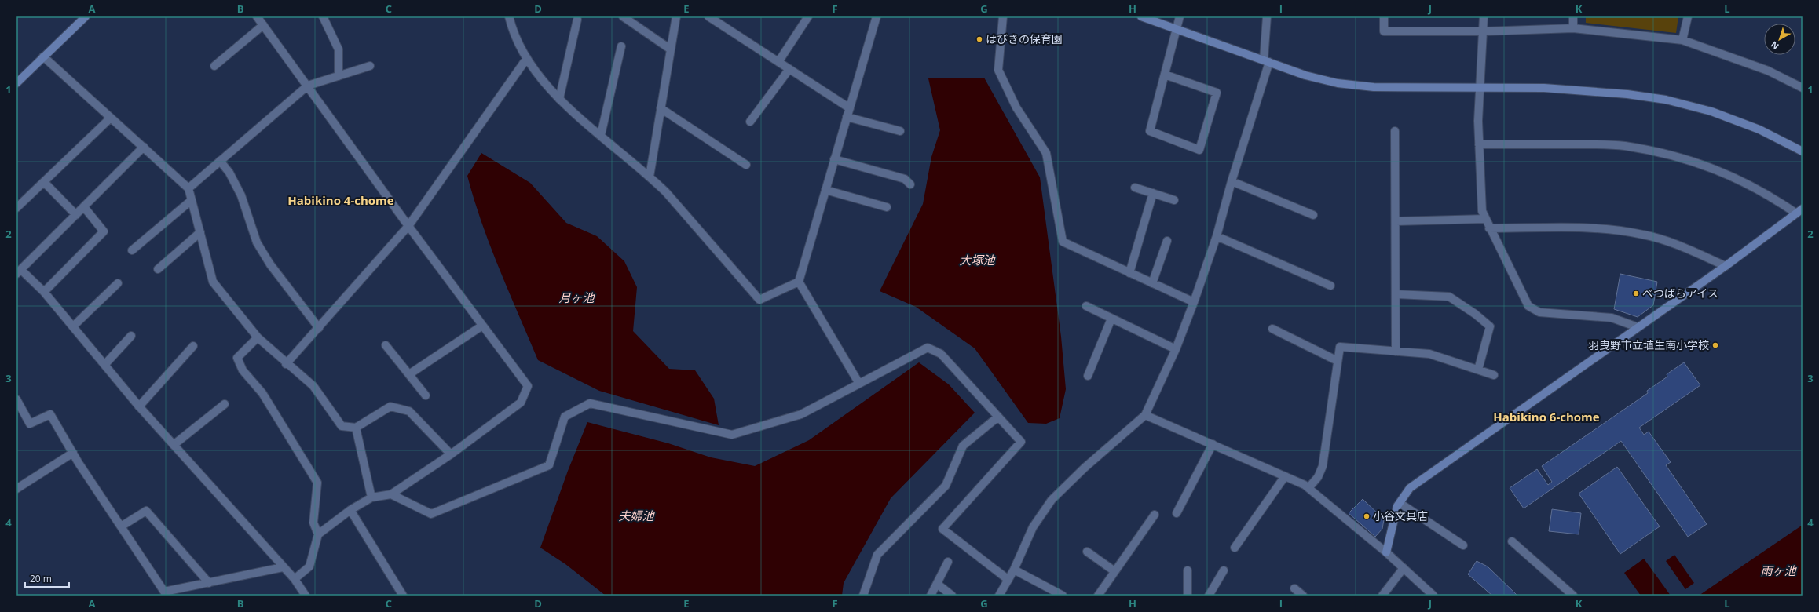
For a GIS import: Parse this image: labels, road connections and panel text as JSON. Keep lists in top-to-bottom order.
{
  "districts": ["Habikino 4-chome", "Habikino 6-chome"],
  "water": [
    "大塚池",
    "月ヶ池",
    "夫婦池",
    "雨ヶ池"
  ],
  "places": [
    "はびきの保育園",
    "べつばらアイス",
    "羽曳野市立埴生南小学校",
    "小谷文具店"
  ],
  "scale_bar": "20 m",
  "north": "bottom left",
  "grid": {
    "columns": [
      "A",
      "B",
      "C",
      "D",
      "E",
      "F",
      "G",
      "H",
      "I",
      "J",
      "K",
      "L"
    ],
    "rows": [
      "1",
      "2",
      "3",
      "4"
    ]
  }
}
